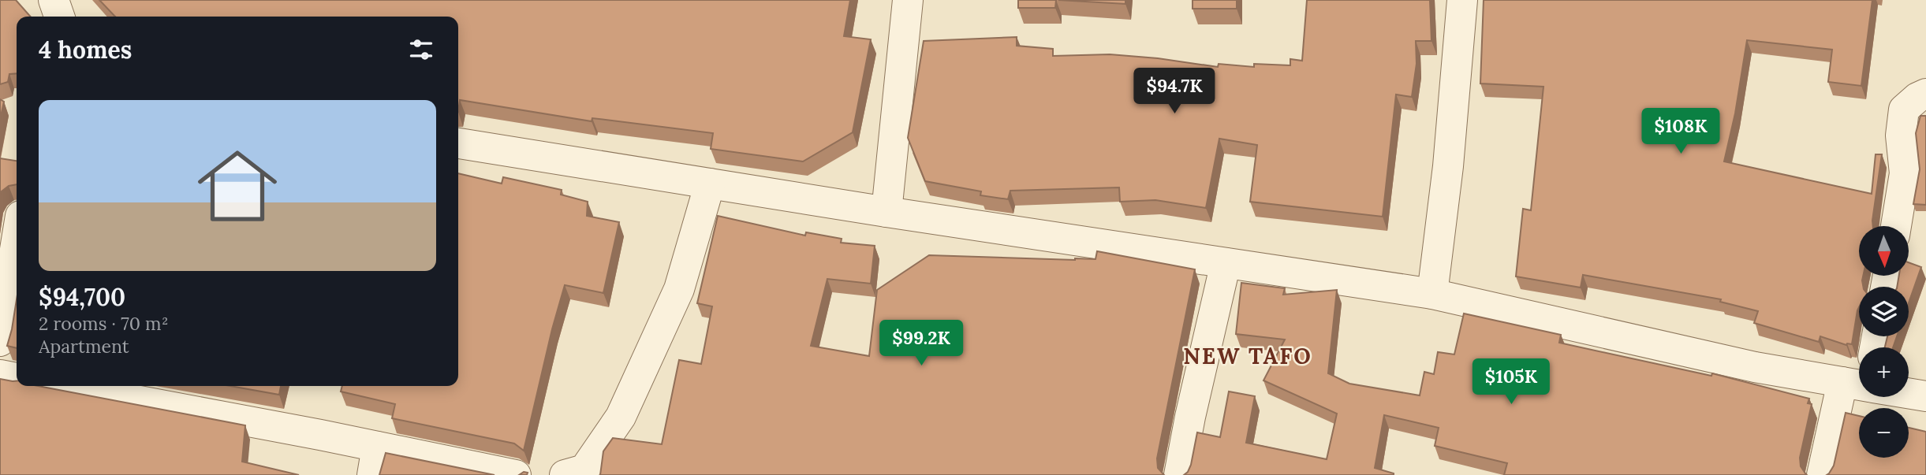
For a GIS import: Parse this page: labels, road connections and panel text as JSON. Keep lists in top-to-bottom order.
{
  "districts": ["NEW TAFO"],
  "north": "bottom",
  "page": {
    "heading": "4 homes",
    "price": [
      "$94.7K",
      "$108K",
      "$99.2K",
      "$105K"
    ],
    "list": [
      {
        "name": "$94,700",
        "note": "2 rooms · 70 m² · Apartment"
      }
    ],
    "map_buttons": ["+", "−"]
  }
}
